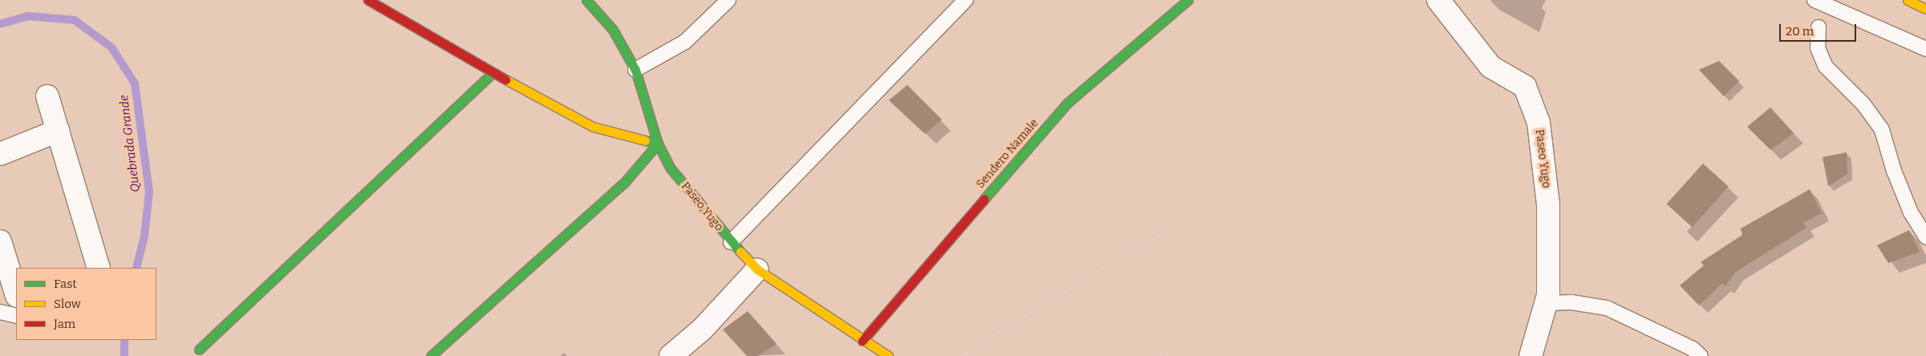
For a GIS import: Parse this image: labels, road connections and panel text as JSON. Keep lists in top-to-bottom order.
{
  "streets": {
    "main road": ["Sendero Namale", "Paseo Yugo"]
  },
  "crossings": [
    ["Sendero Namale", "Paseo Yugo"]
  ],
  "water": ["Quebrada Grande"],
  "legend": ["Fast", "Slow", "Jam"],
  "scale_bar": "20 m"
}
